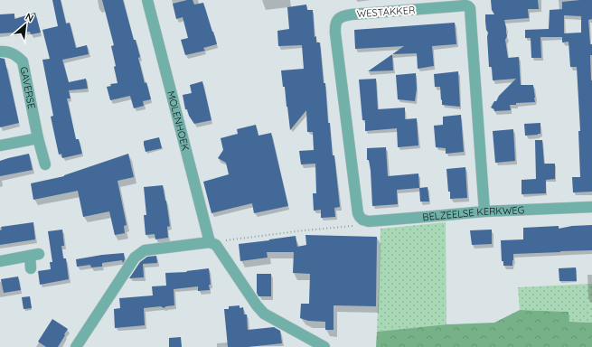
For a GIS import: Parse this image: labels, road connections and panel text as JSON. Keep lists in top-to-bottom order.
{
  "streets": {
    "street": [
      "WESTAKKER",
      "GAVERSE",
      "MOLENHOEK",
      "BELZEELSE KERKWEG"
    ]
  },
  "crossings": [
    ["WESTAKKER", "BELZEELSE KERKWEG"]
  ],
  "north": "top right"
}
